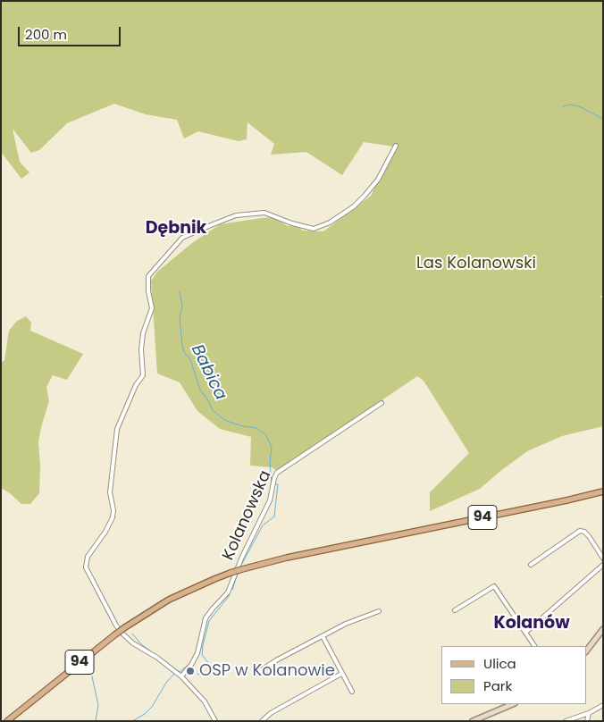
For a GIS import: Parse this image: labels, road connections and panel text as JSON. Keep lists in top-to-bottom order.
{
  "streets": {
    "main road": ["94"],
    "street": ["Kolanowska"]
  },
  "districts": ["Dębnik", "Kolanów"],
  "water": ["Babica"],
  "parks": ["Las Kolanowski"],
  "places": ["OSP w Kolanowie"],
  "legend": ["Ulica", "Park"],
  "scale_bar": "200 m"
}
